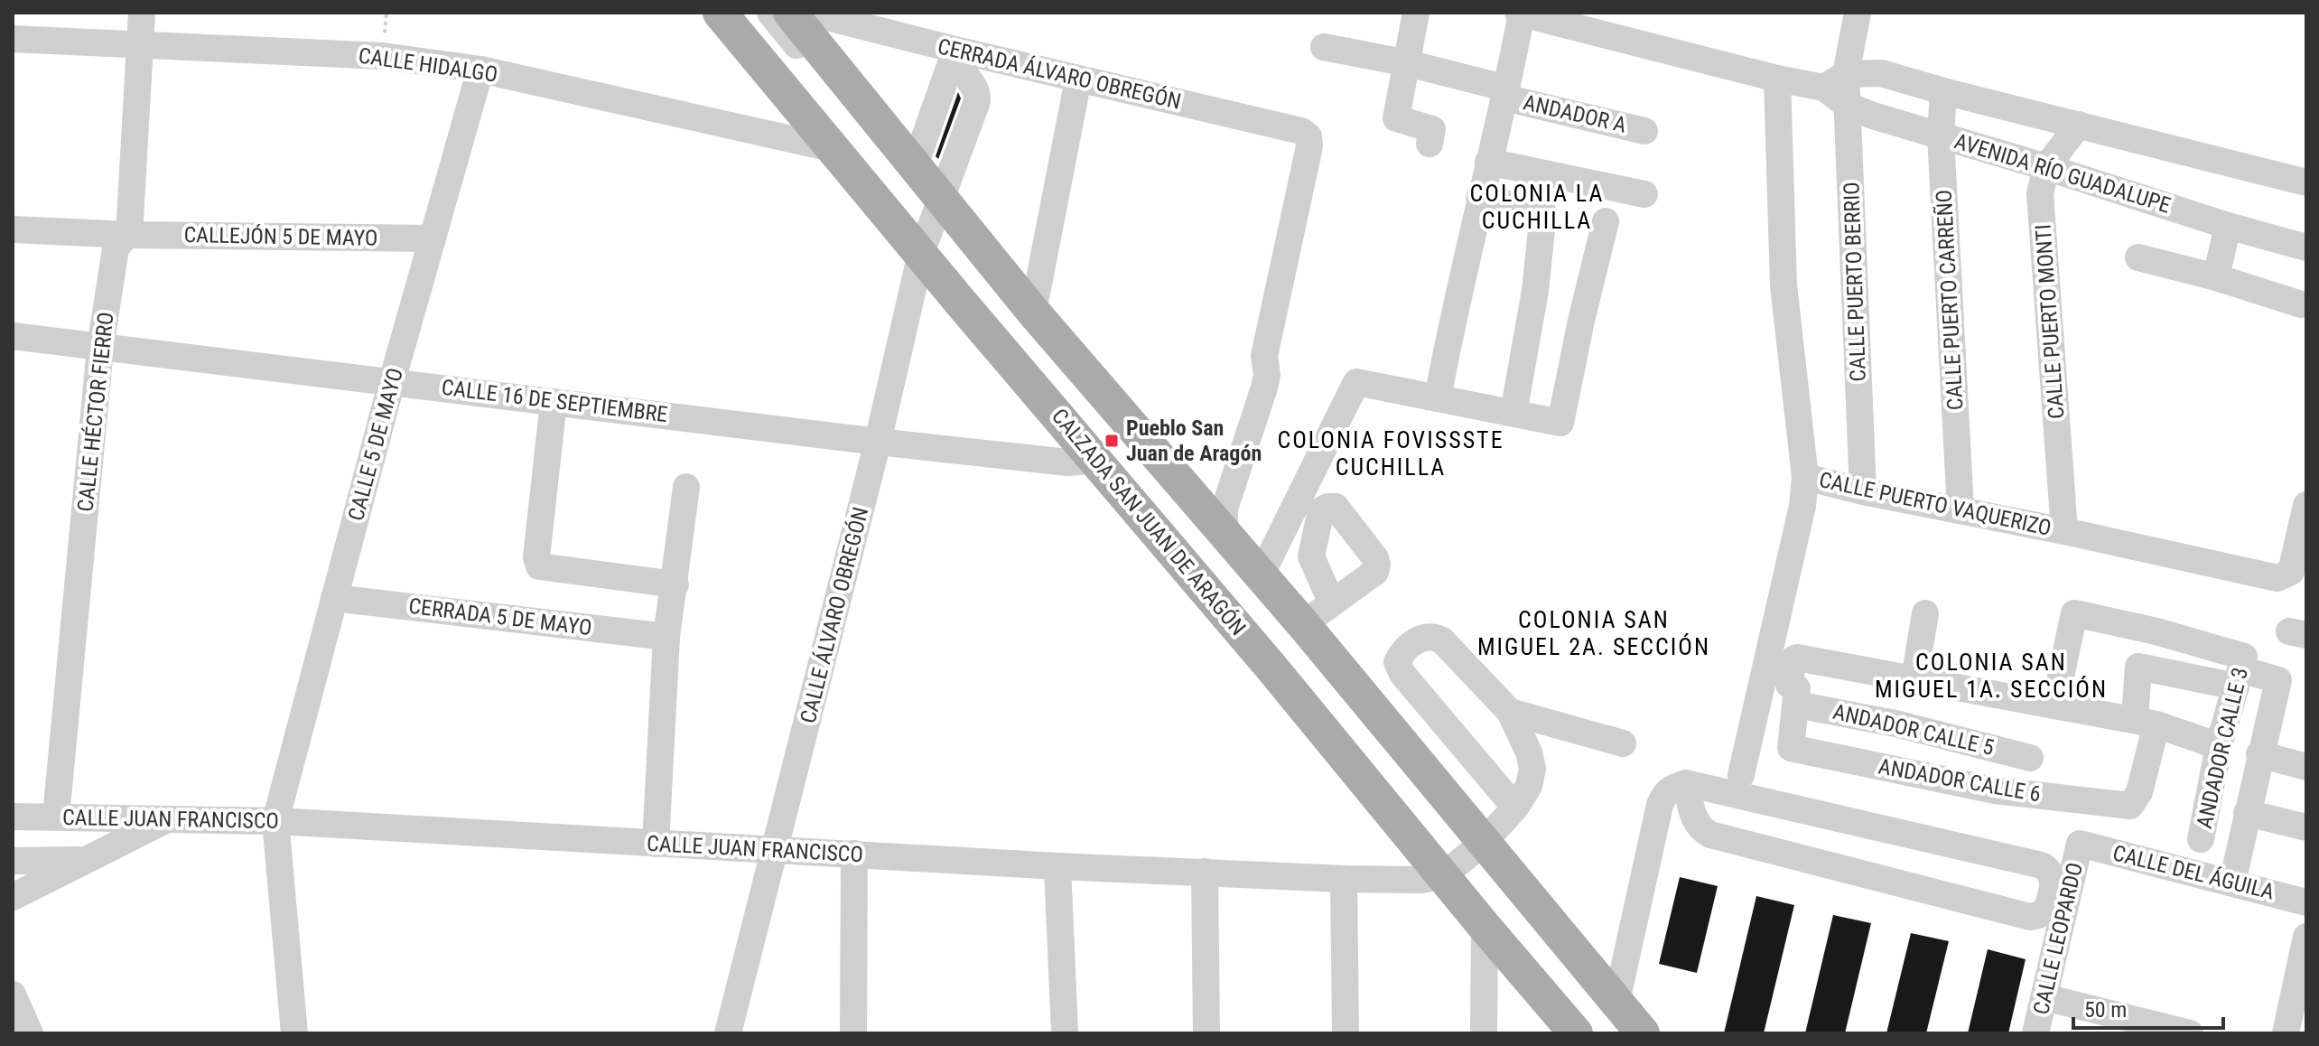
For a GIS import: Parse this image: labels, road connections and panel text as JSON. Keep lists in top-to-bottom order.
{
  "streets": {
    "main road": ["CALZADA SAN JUAN DE ARAGÓN"],
    "street": [
      "CALLE HIDALGO",
      "CERRADA ÁLVARO OBREGÓN",
      "ANDADOR A",
      "AVENIDA RÍO GUADALUPE",
      "CALLEJÓN 5 DE MAYO",
      "CALLE PUERTO BERRIO",
      "CALLE PUERTO CARREÑO",
      "CALLE PUERTO MONTI",
      "CALLE 16 DE SEPTIEMBRE",
      "CALLE HÉCTOR FIERRO",
      "CALLE 5 DE MAYO",
      "CALLE PUERTO VAQUERIZO",
      "CALLE ÁLVARO OBREGÓN",
      "CERRADA 5 DE MAYO",
      "ANDADOR CALLE 5",
      "ANDADOR CALLE 3",
      "ANDADOR CALLE 6",
      "CALLE JUAN FRANCISCO",
      "CALLE DEL ÁGUILA",
      "CALLE LEOPARDO"
    ]
  },
  "crossings": [
    ["CALLE HIDALGO", "CALLE HÉCTOR FIERRO"],
    ["CALLE HIDALGO", "CALLE 5 DE MAYO"],
    ["CALLE HIDALGO", "CALZADA SAN JUAN DE ARAGÓN"],
    ["CERRADA ÁLVARO OBREGÓN", "CALZADA SAN JUAN DE ARAGÓN"],
    ["CERRADA ÁLVARO OBREGÓN", "CALLE ÁLVARO OBREGÓN"],
    ["AVENIDA RÍO GUADALUPE", "CALLE PUERTO BERRIO"],
    ["AVENIDA RÍO GUADALUPE", "CALLE PUERTO CARREÑO"],
    ["AVENIDA RÍO GUADALUPE", "CALLE PUERTO MONTI"],
    ["CALLEJÓN 5 DE MAYO", "CALLE HÉCTOR FIERRO"],
    ["CALLEJÓN 5 DE MAYO", "CALLE 5 DE MAYO"],
    ["CALLE PUERTO BERRIO", "CALLE PUERTO VAQUERIZO"],
    ["CALLE PUERTO CARREÑO", "CALLE PUERTO VAQUERIZO"],
    ["CALLE PUERTO MONTI", "CALLE PUERTO VAQUERIZO"],
    ["CALLE 16 DE SEPTIEMBRE", "CALLE HÉCTOR FIERRO"],
    ["CALLE 16 DE SEPTIEMBRE", "CALLE 5 DE MAYO"],
    ["CALLE 16 DE SEPTIEMBRE", "CALZADA SAN JUAN DE ARAGÓN"],
    ["CALLE 16 DE SEPTIEMBRE", "CALLE ÁLVARO OBREGÓN"],
    ["CALLE HÉCTOR FIERRO", "CALLE JUAN FRANCISCO"],
    ["CALLE 5 DE MAYO", "CERRADA 5 DE MAYO"],
    ["CALLE 5 DE MAYO", "CALLE JUAN FRANCISCO"],
    ["CALZADA SAN JUAN DE ARAGÓN", "CALLE ÁLVARO OBREGÓN"],
    ["CALZADA SAN JUAN DE ARAGÓN", "CALLE JUAN FRANCISCO"],
    ["CALLE ÁLVARO OBREGÓN", "CALLE JUAN FRANCISCO"],
    ["ANDADOR CALLE 5", "ANDADOR CALLE 6"],
    ["CALLE DEL ÁGUILA", "CALLE LEOPARDO"]
  ],
  "districts": [
    "COLONIA LA CUCHILLA",
    "COLONIA FOVISSSTE CUCHILLA",
    "COLONIA SAN MIGUEL 2A. SECCIÓN",
    "COLONIA SAN MIGUEL 1A. SECCIÓN"
  ],
  "places": {
    "transit": ["Pueblo San Juan de Aragón"]
  },
  "scale_bar": "50 m"
}
